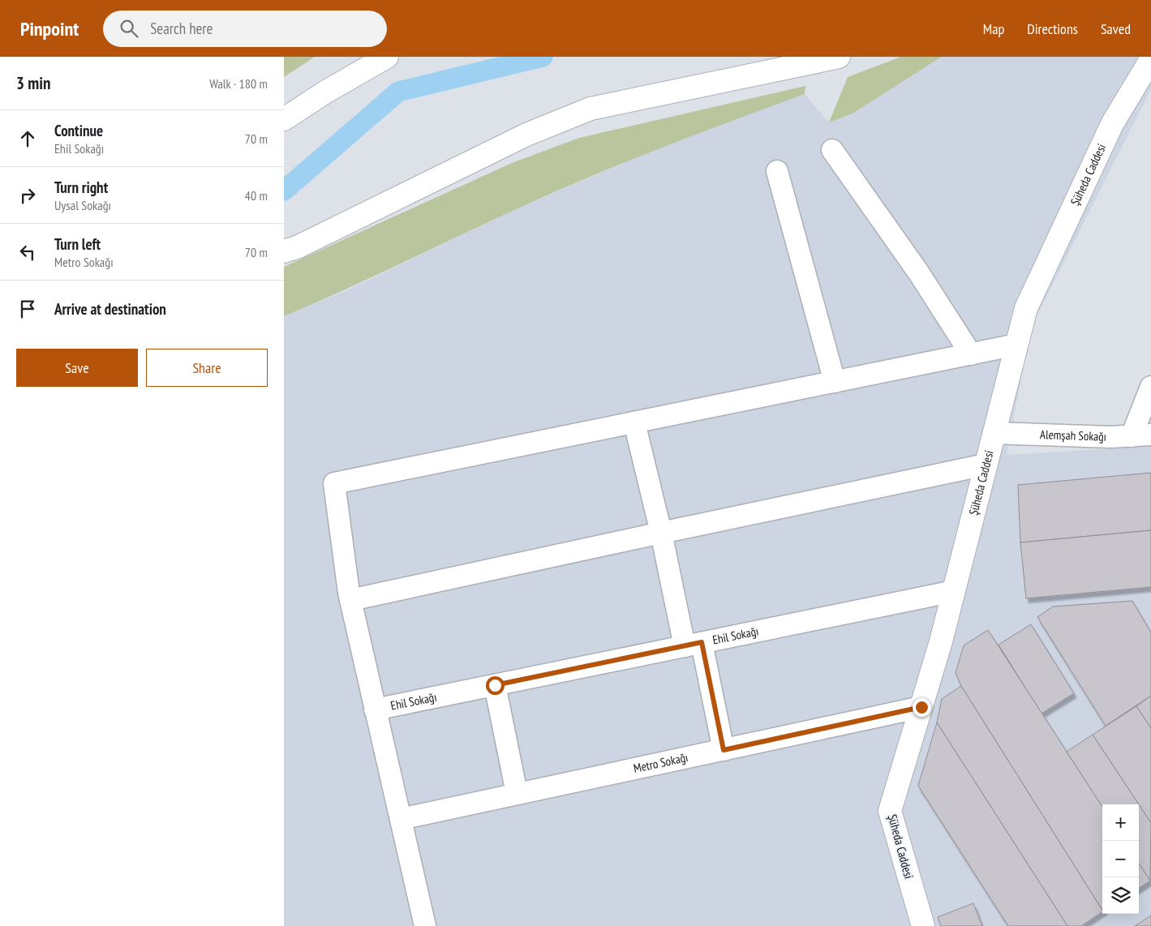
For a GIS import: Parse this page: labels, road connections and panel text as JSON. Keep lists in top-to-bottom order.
{
  "streets": {
    "street": [
      "Şüheda Caddesi",
      "Alemşah Sokağı",
      "Ehil Sokağı",
      "Metro Sokağı"
    ]
  },
  "crossings": [
    ["Şüheda Caddesi", "Alemşah Sokağı"],
    ["Şüheda Caddesi", "Ehil Sokağı"],
    ["Şüheda Caddesi", "Metro Sokağı"]
  ],
  "page": {
    "header": "Pinpoint",
    "search": "Search here",
    "nav": ["Map", "Directions", "Saved"],
    "heading": ["3 min", "Walk · 180 m"],
    "list": [
      ["Continue", "Ehil Sokağı", "70 m"],
      ["Turn right", "Uysal Sokağı", "40 m"],
      ["Turn left", "Metro Sokağı", "70 m"],
      "Arrive at destination"
    ],
    "buttons": ["Save", "Share"],
    "map_buttons": ["+", "−"]
  }
}
